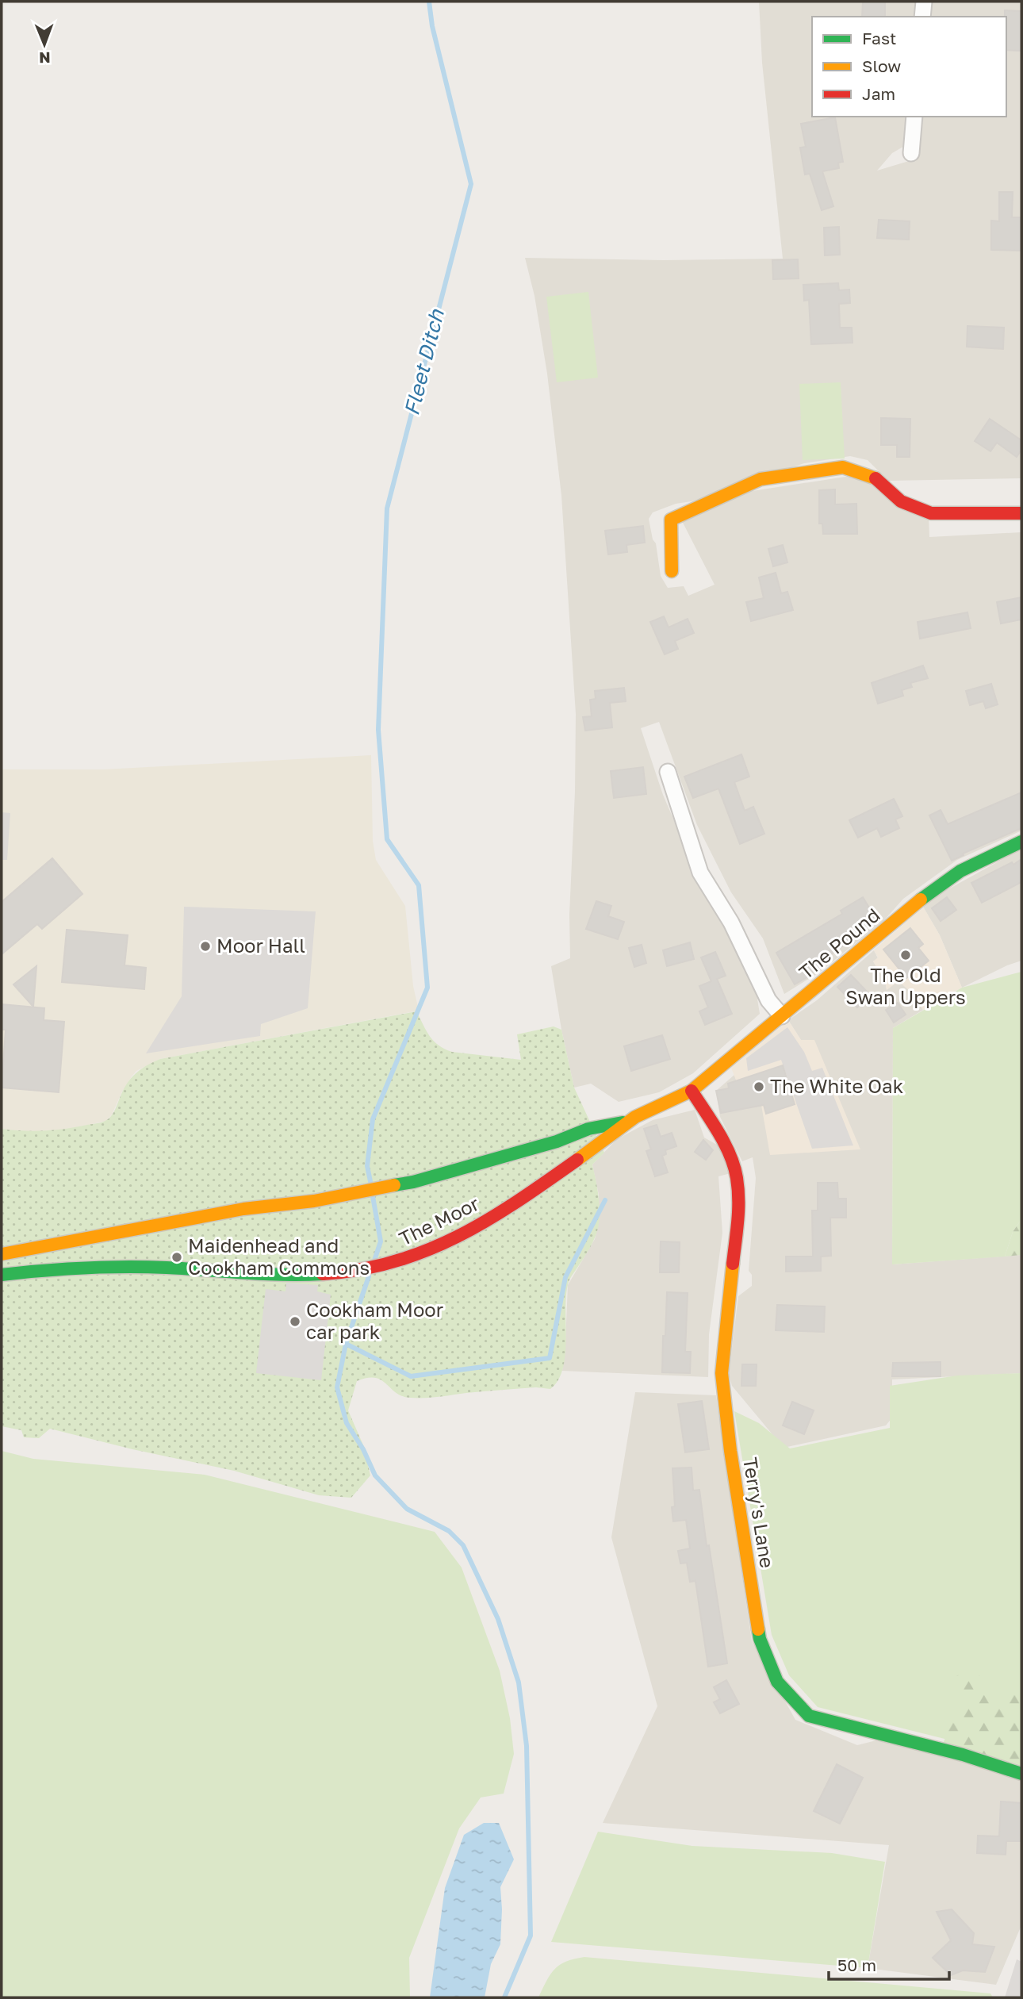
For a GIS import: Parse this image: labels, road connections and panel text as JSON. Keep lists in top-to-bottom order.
{
  "streets": {
    "street": ["The Pound", "The Moor", "Terry's Lane"]
  },
  "crossings": [
    ["The Pound", "The Moor"],
    ["The Pound", "Terry's Lane"],
    ["The Moor", "Terry's Lane"]
  ],
  "water": ["Fleet Ditch"],
  "places": [
    "Moor Hall",
    "The Old Swan Uppers",
    "The White Oak",
    "Maidenhead and Cookham Commons",
    "Cookham Moor car park"
  ],
  "legend": ["Fast", "Slow", "Jam"],
  "scale_bar": "50 m",
  "north": "bottom"
}
